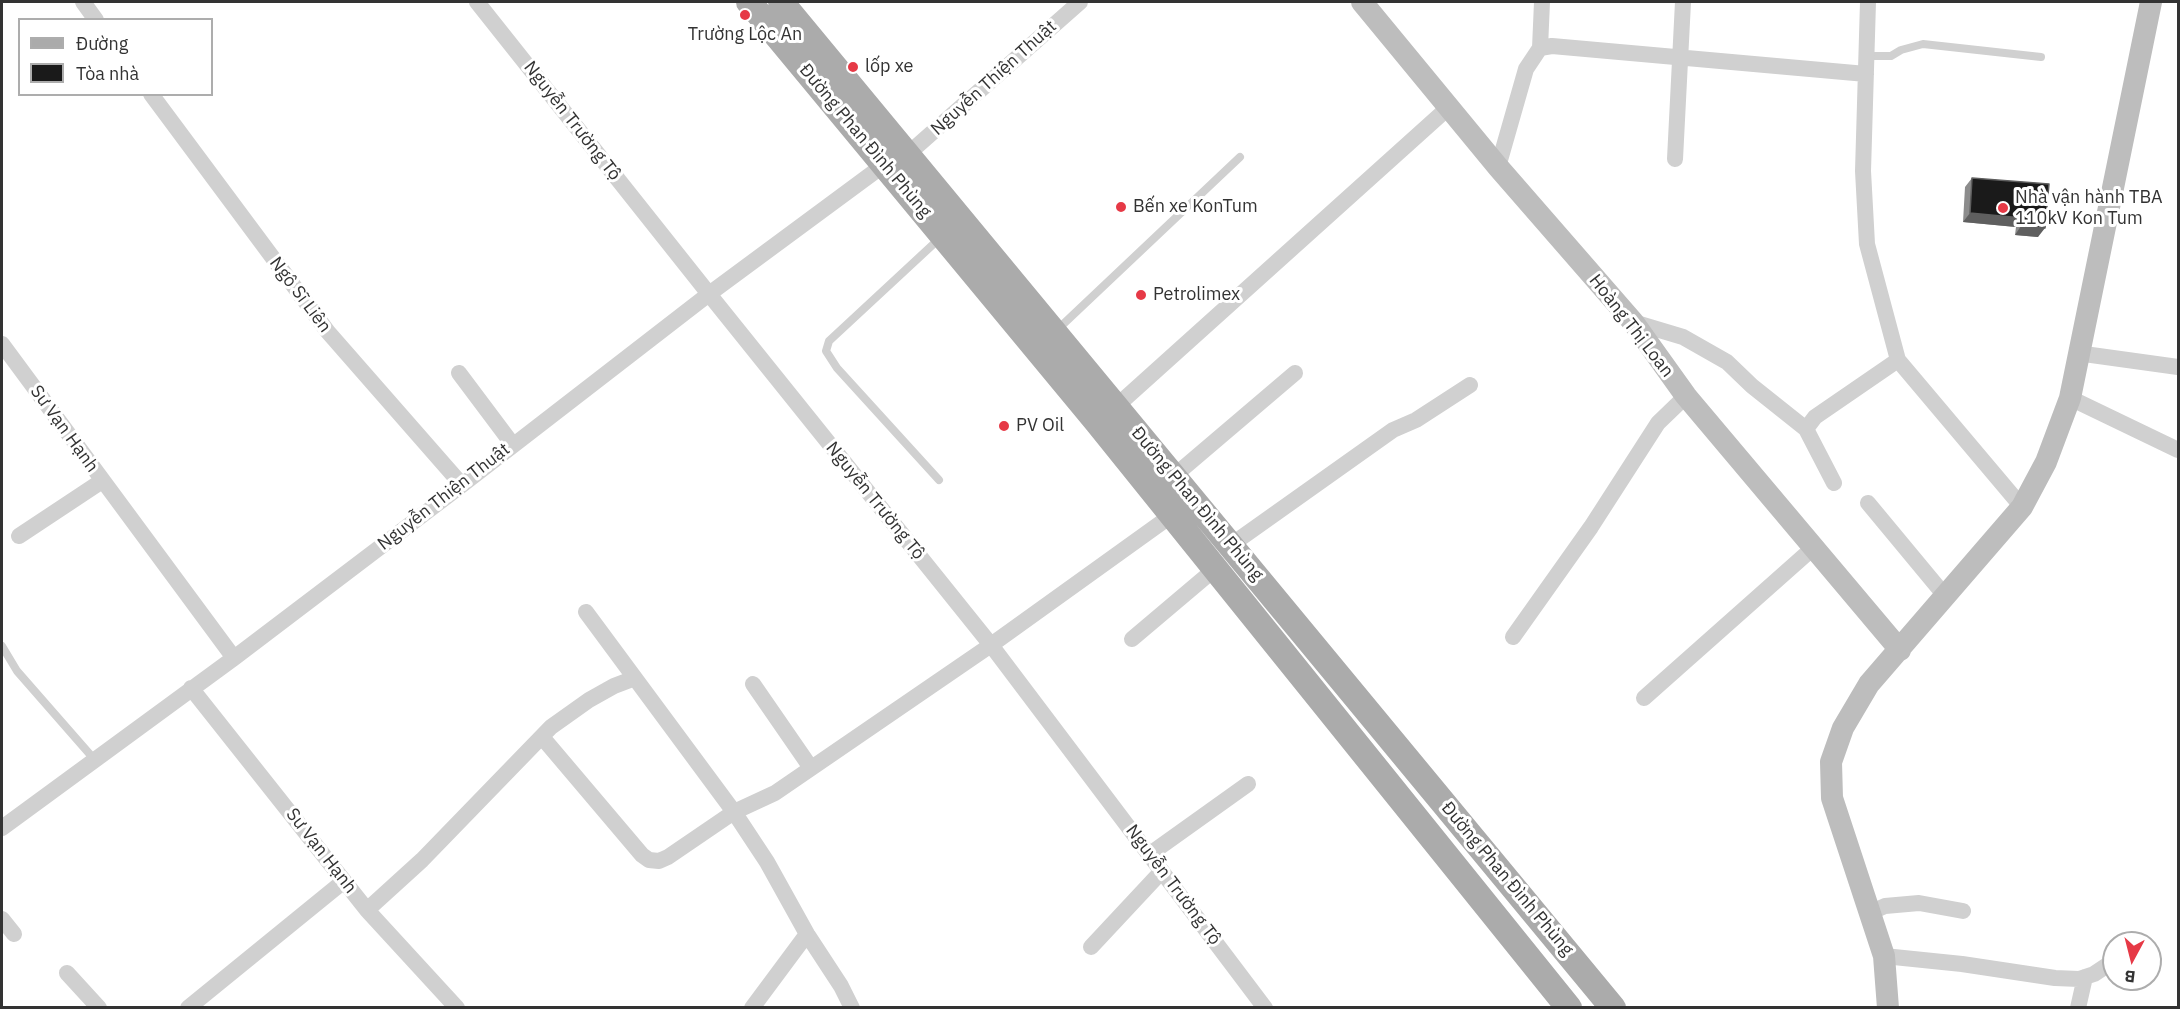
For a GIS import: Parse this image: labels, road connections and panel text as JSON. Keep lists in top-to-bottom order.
{
  "streets": {
    "main road": ["Đường Phan Đình Phùng"],
    "street": [
      "Nguyễn Thiện Thuật",
      "Nguyễn Trường Tộ",
      "Ngô Sĩ Liên",
      "Hoàng Thị Loan",
      "Sư Vạn Hạnh"
    ]
  },
  "crossings": [
    ["Nguyễn Thiện Thuật", "Nguyễn Trường Tộ"],
    ["Nguyễn Thiện Thuật", "Đường Phan Đình Phùng"],
    ["Nguyễn Thiện Thuật", "Ngô Sĩ Liên"],
    ["Nguyễn Thiện Thuật", "Sư Vạn Hạnh"]
  ],
  "places": [
    "Trường Lộc An",
    "lốp xe",
    "Bến xe KonTum",
    "Nhà vận hành TBA 110kV Kon Tum",
    "Petrolimex",
    "PV Oil"
  ],
  "legend": ["Đường", "Tòa nhà"],
  "north": "bottom"
}
